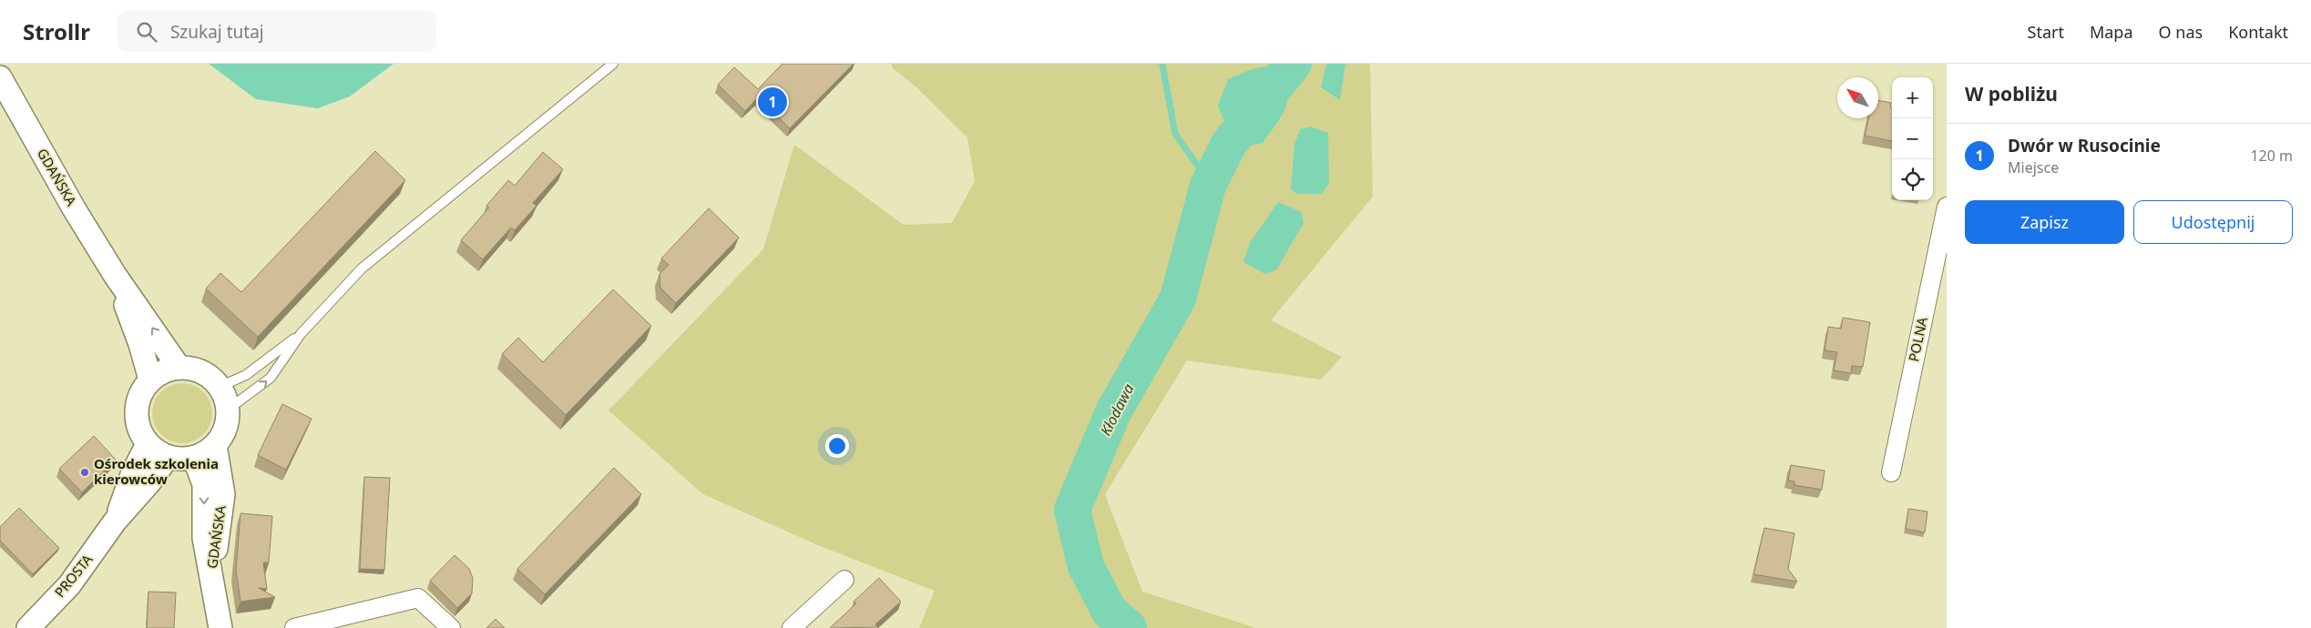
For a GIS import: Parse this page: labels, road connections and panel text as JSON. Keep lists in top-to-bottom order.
{
  "streets": {
    "street": ["GDAŃSKA", "POLNA", "PROSTA"]
  },
  "crossings": [
    ["GDAŃSKA", "PROSTA"]
  ],
  "water": ["Kłodawa"],
  "places": ["Ośrodek szkolenia kierowców"],
  "north": "top left",
  "page": {
    "header": "Strollr",
    "search": "Szukaj tutaj",
    "nav": [
      "Start",
      "Mapa",
      "O nas",
      "Kontakt"
    ],
    "heading": "W pobliżu",
    "map_buttons": ["+", "−"],
    "pins": "1",
    "list": [
      {
        "mark": "1",
        "name": "Dwór w Rusocinie",
        "note": "Miejsce",
        "value": "120 m"
      }
    ],
    "buttons": ["Zapisz", "Udostępnij"]
  }
}
